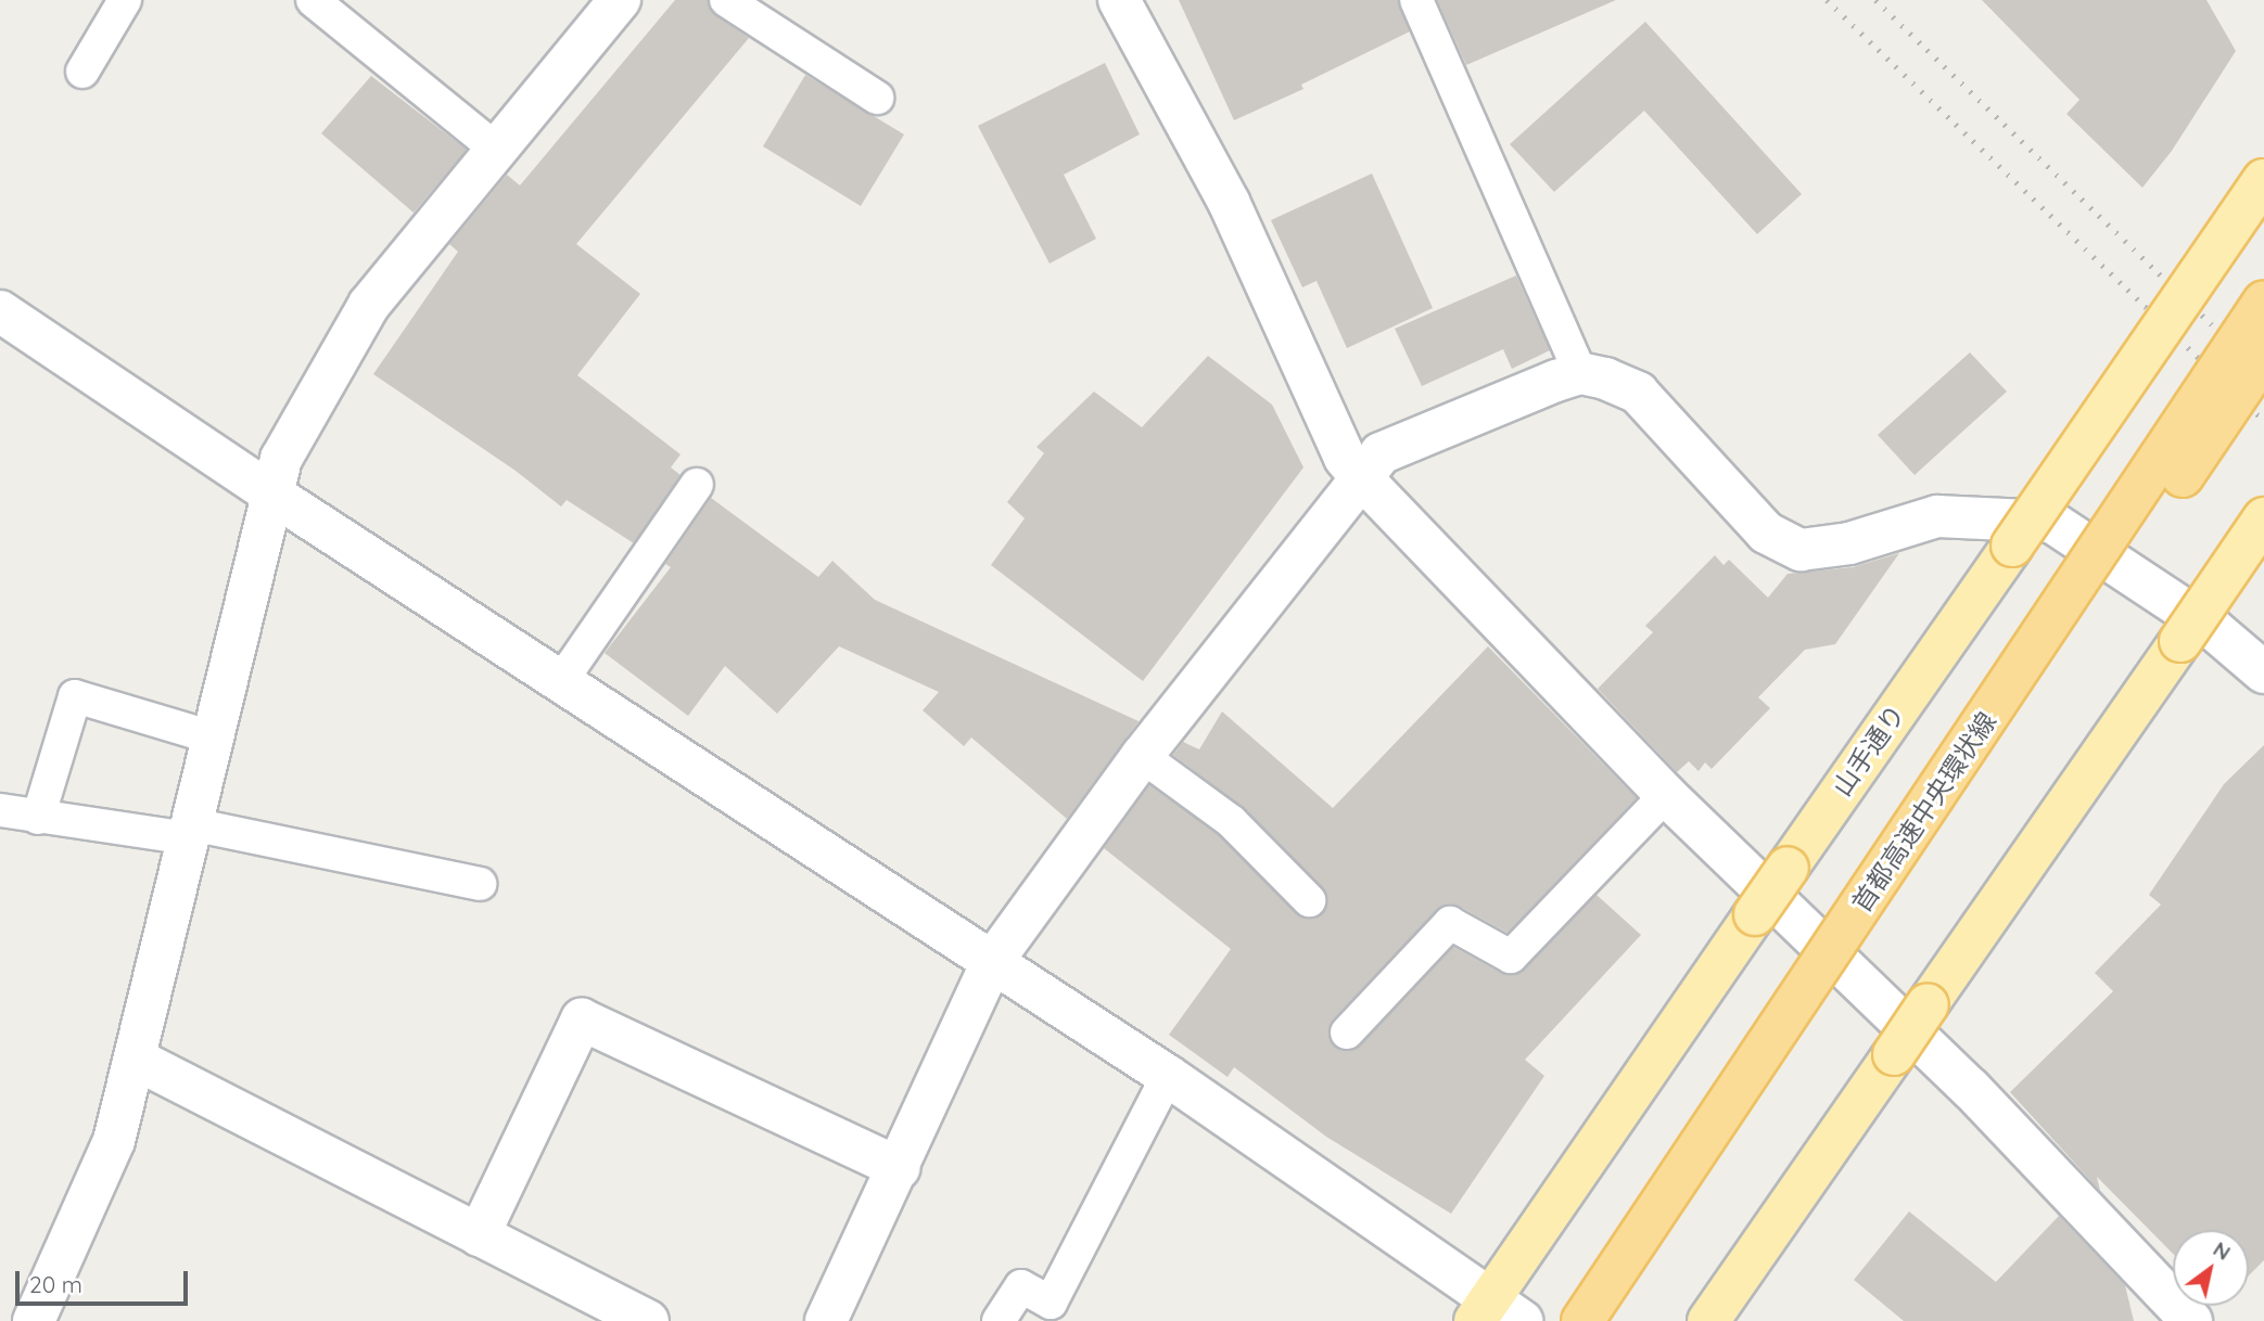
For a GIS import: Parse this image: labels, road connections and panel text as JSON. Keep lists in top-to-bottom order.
{
  "streets": {
    "highway": ["首都高速中央環状線"],
    "main road": ["山手通り"]
  },
  "scale_bar": "20 m",
  "north": "top right"
}
